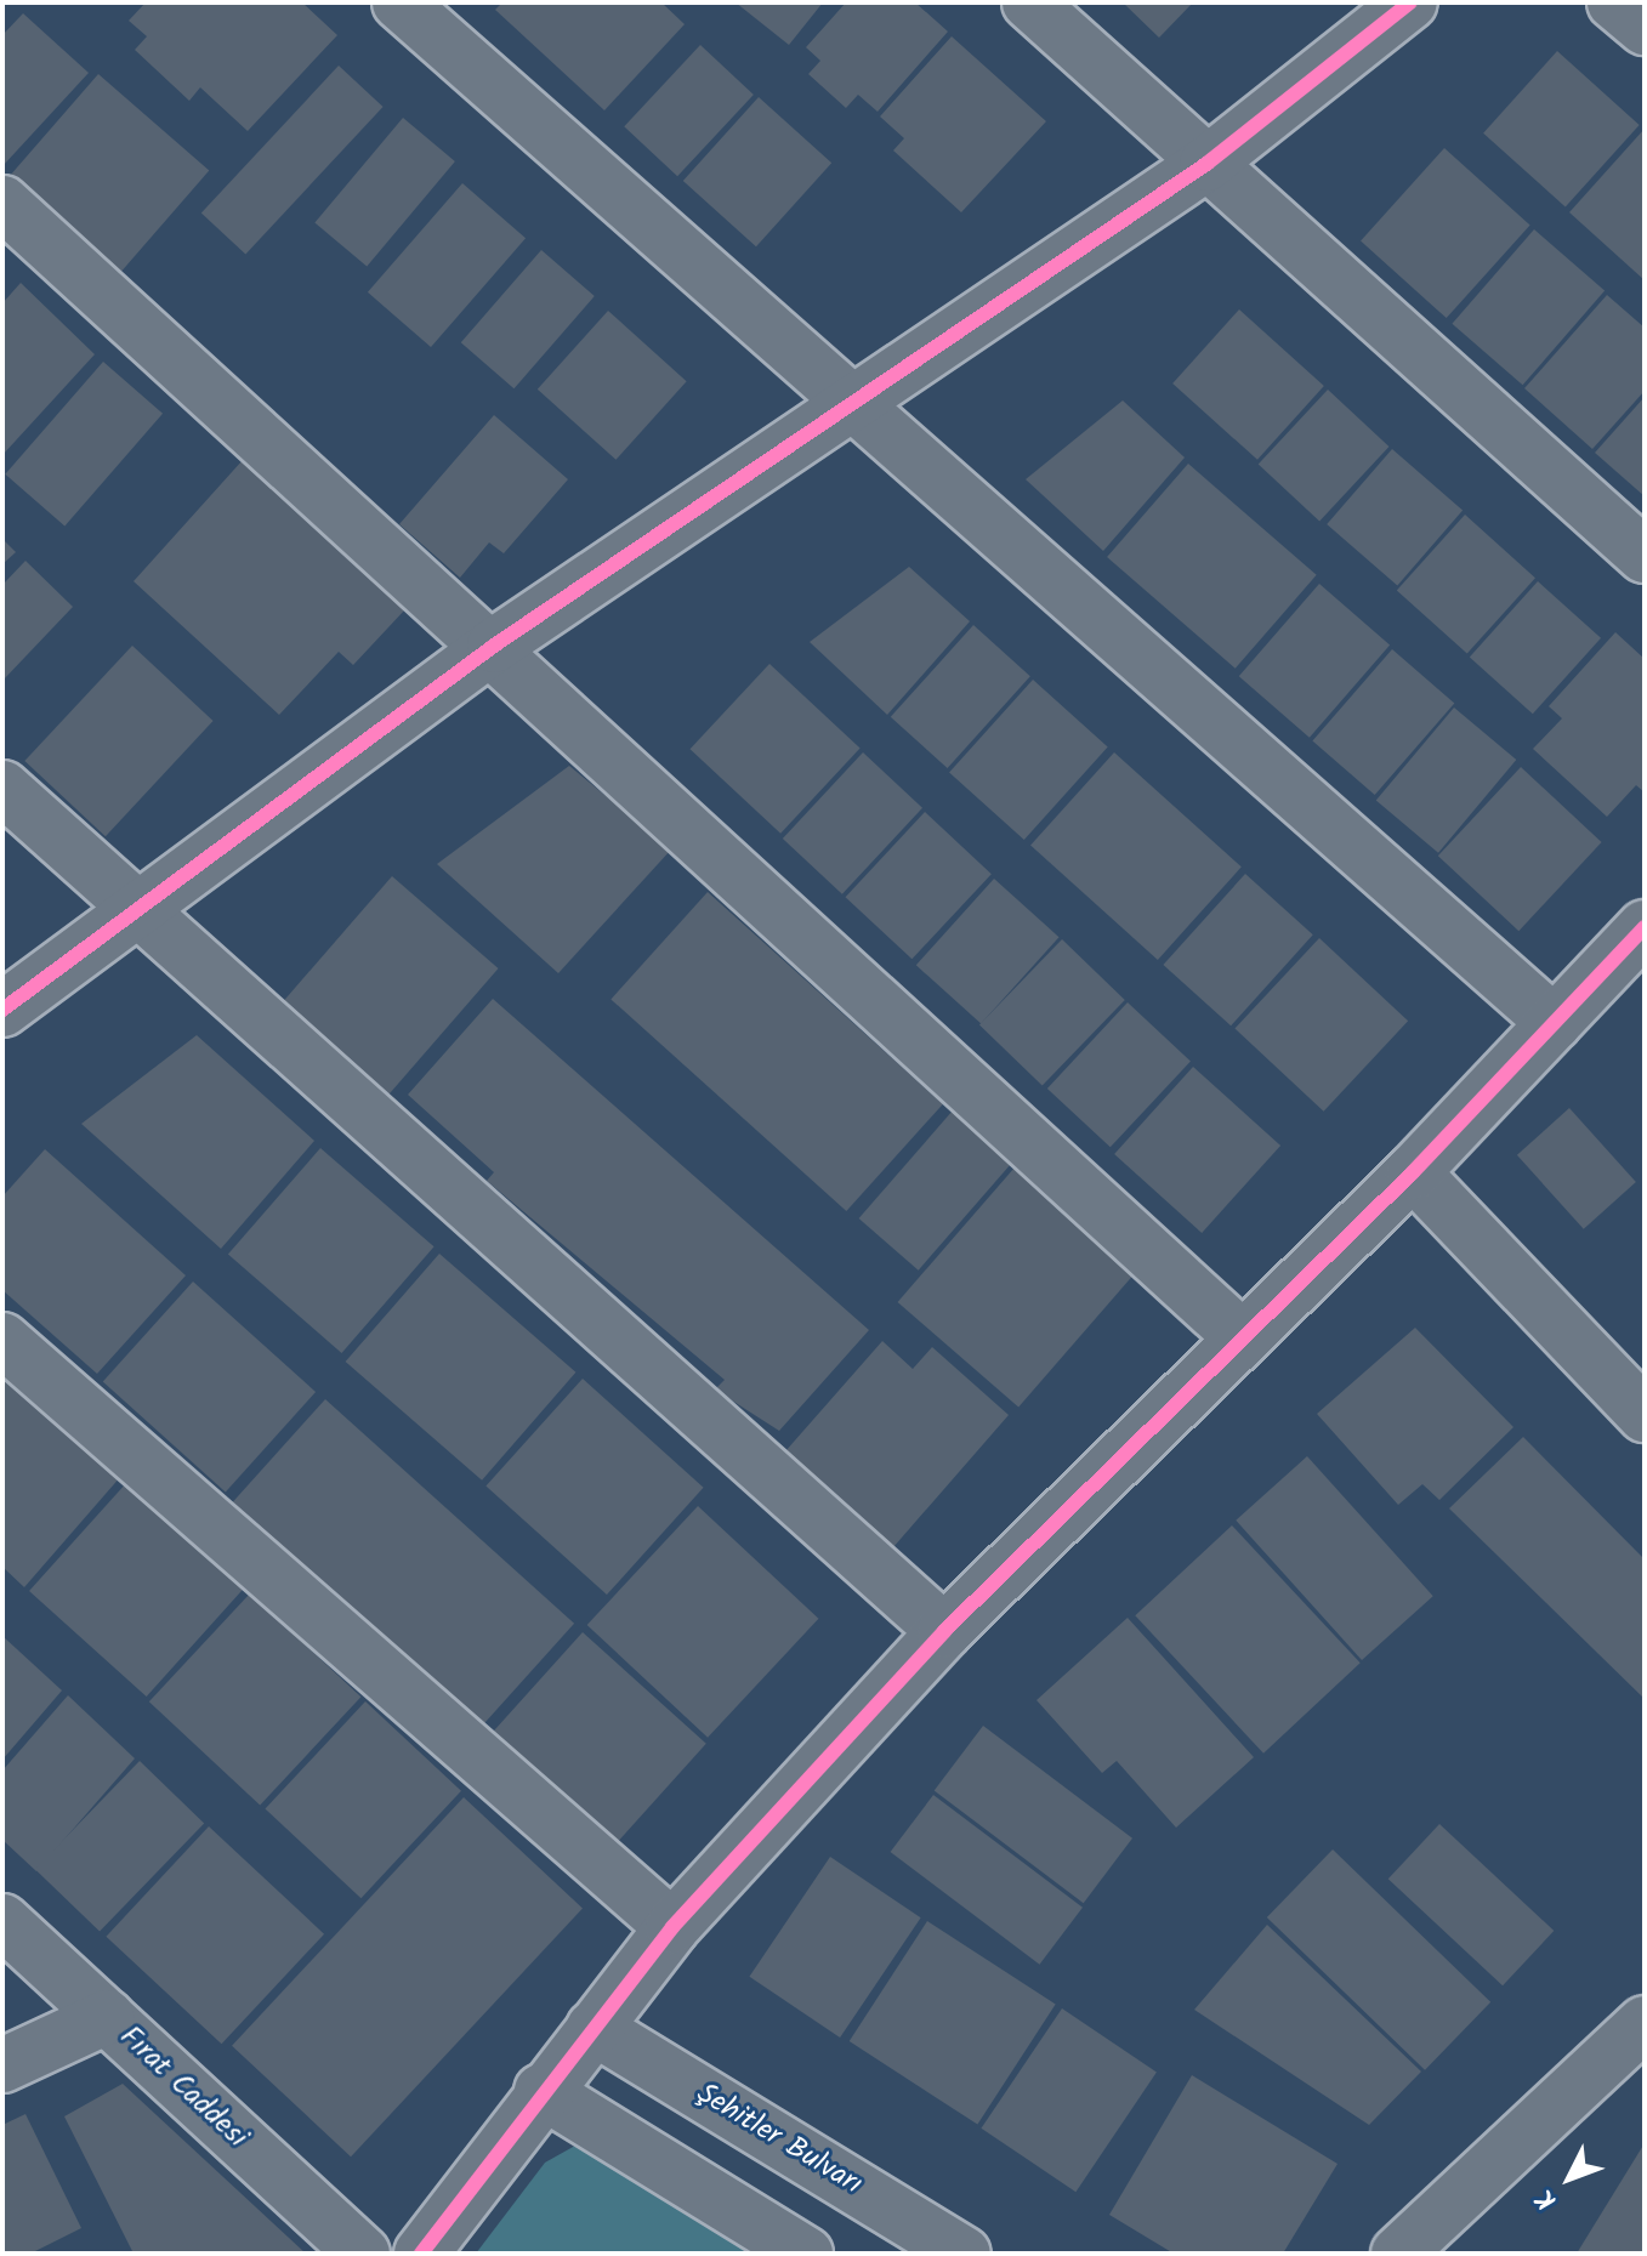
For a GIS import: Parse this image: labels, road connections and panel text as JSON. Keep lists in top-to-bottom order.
{
  "streets": {
    "street": ["Fırat Caddesi", "Şehitler Bulvarı"]
  },
  "north": "bottom left"
}
